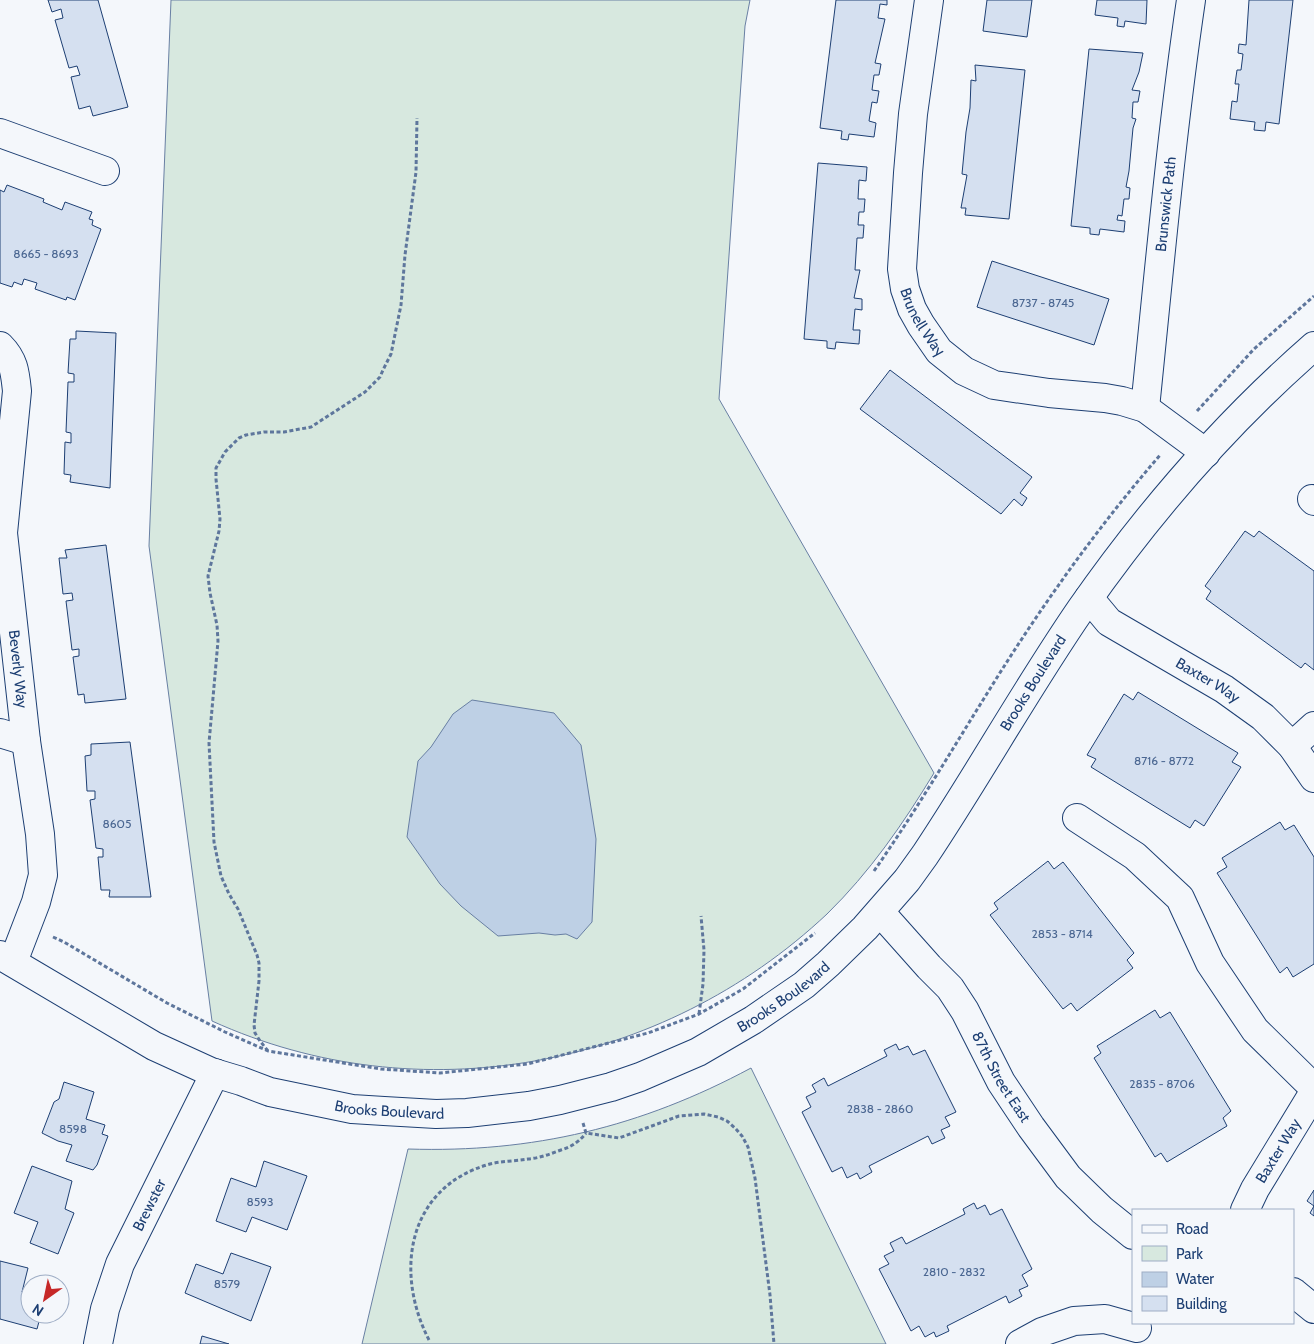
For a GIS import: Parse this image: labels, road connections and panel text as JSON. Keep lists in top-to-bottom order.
{
  "streets": {
    "street": [
      "Brunswick Path",
      "Brunell Way",
      "Beverly Way",
      "Baxter Way",
      "Brooks Boulevard",
      "87th Street East",
      "Brewster"
    ]
  },
  "crossings": [
    ["Brunswick Path", "Brunell Way"],
    ["Brunell Way", "Brooks Boulevard"],
    ["Beverly Way", "Brooks Boulevard"],
    ["Baxter Way", "Brooks Boulevard"],
    ["Brooks Boulevard", "87th Street East"],
    ["Brooks Boulevard", "Brewster"]
  ],
  "house_numbers": [
    "8665 - 8693",
    "8737 - 8745",
    "8716 - 8772",
    "8605",
    "2853 - 8714",
    "2835 - 8706",
    "2838 - 2860",
    "8598",
    "8593",
    "2810 - 2832",
    "8579"
  ],
  "legend": [
    "Road",
    "Park",
    "Water",
    "Building"
  ],
  "north": "bottom left"
}
